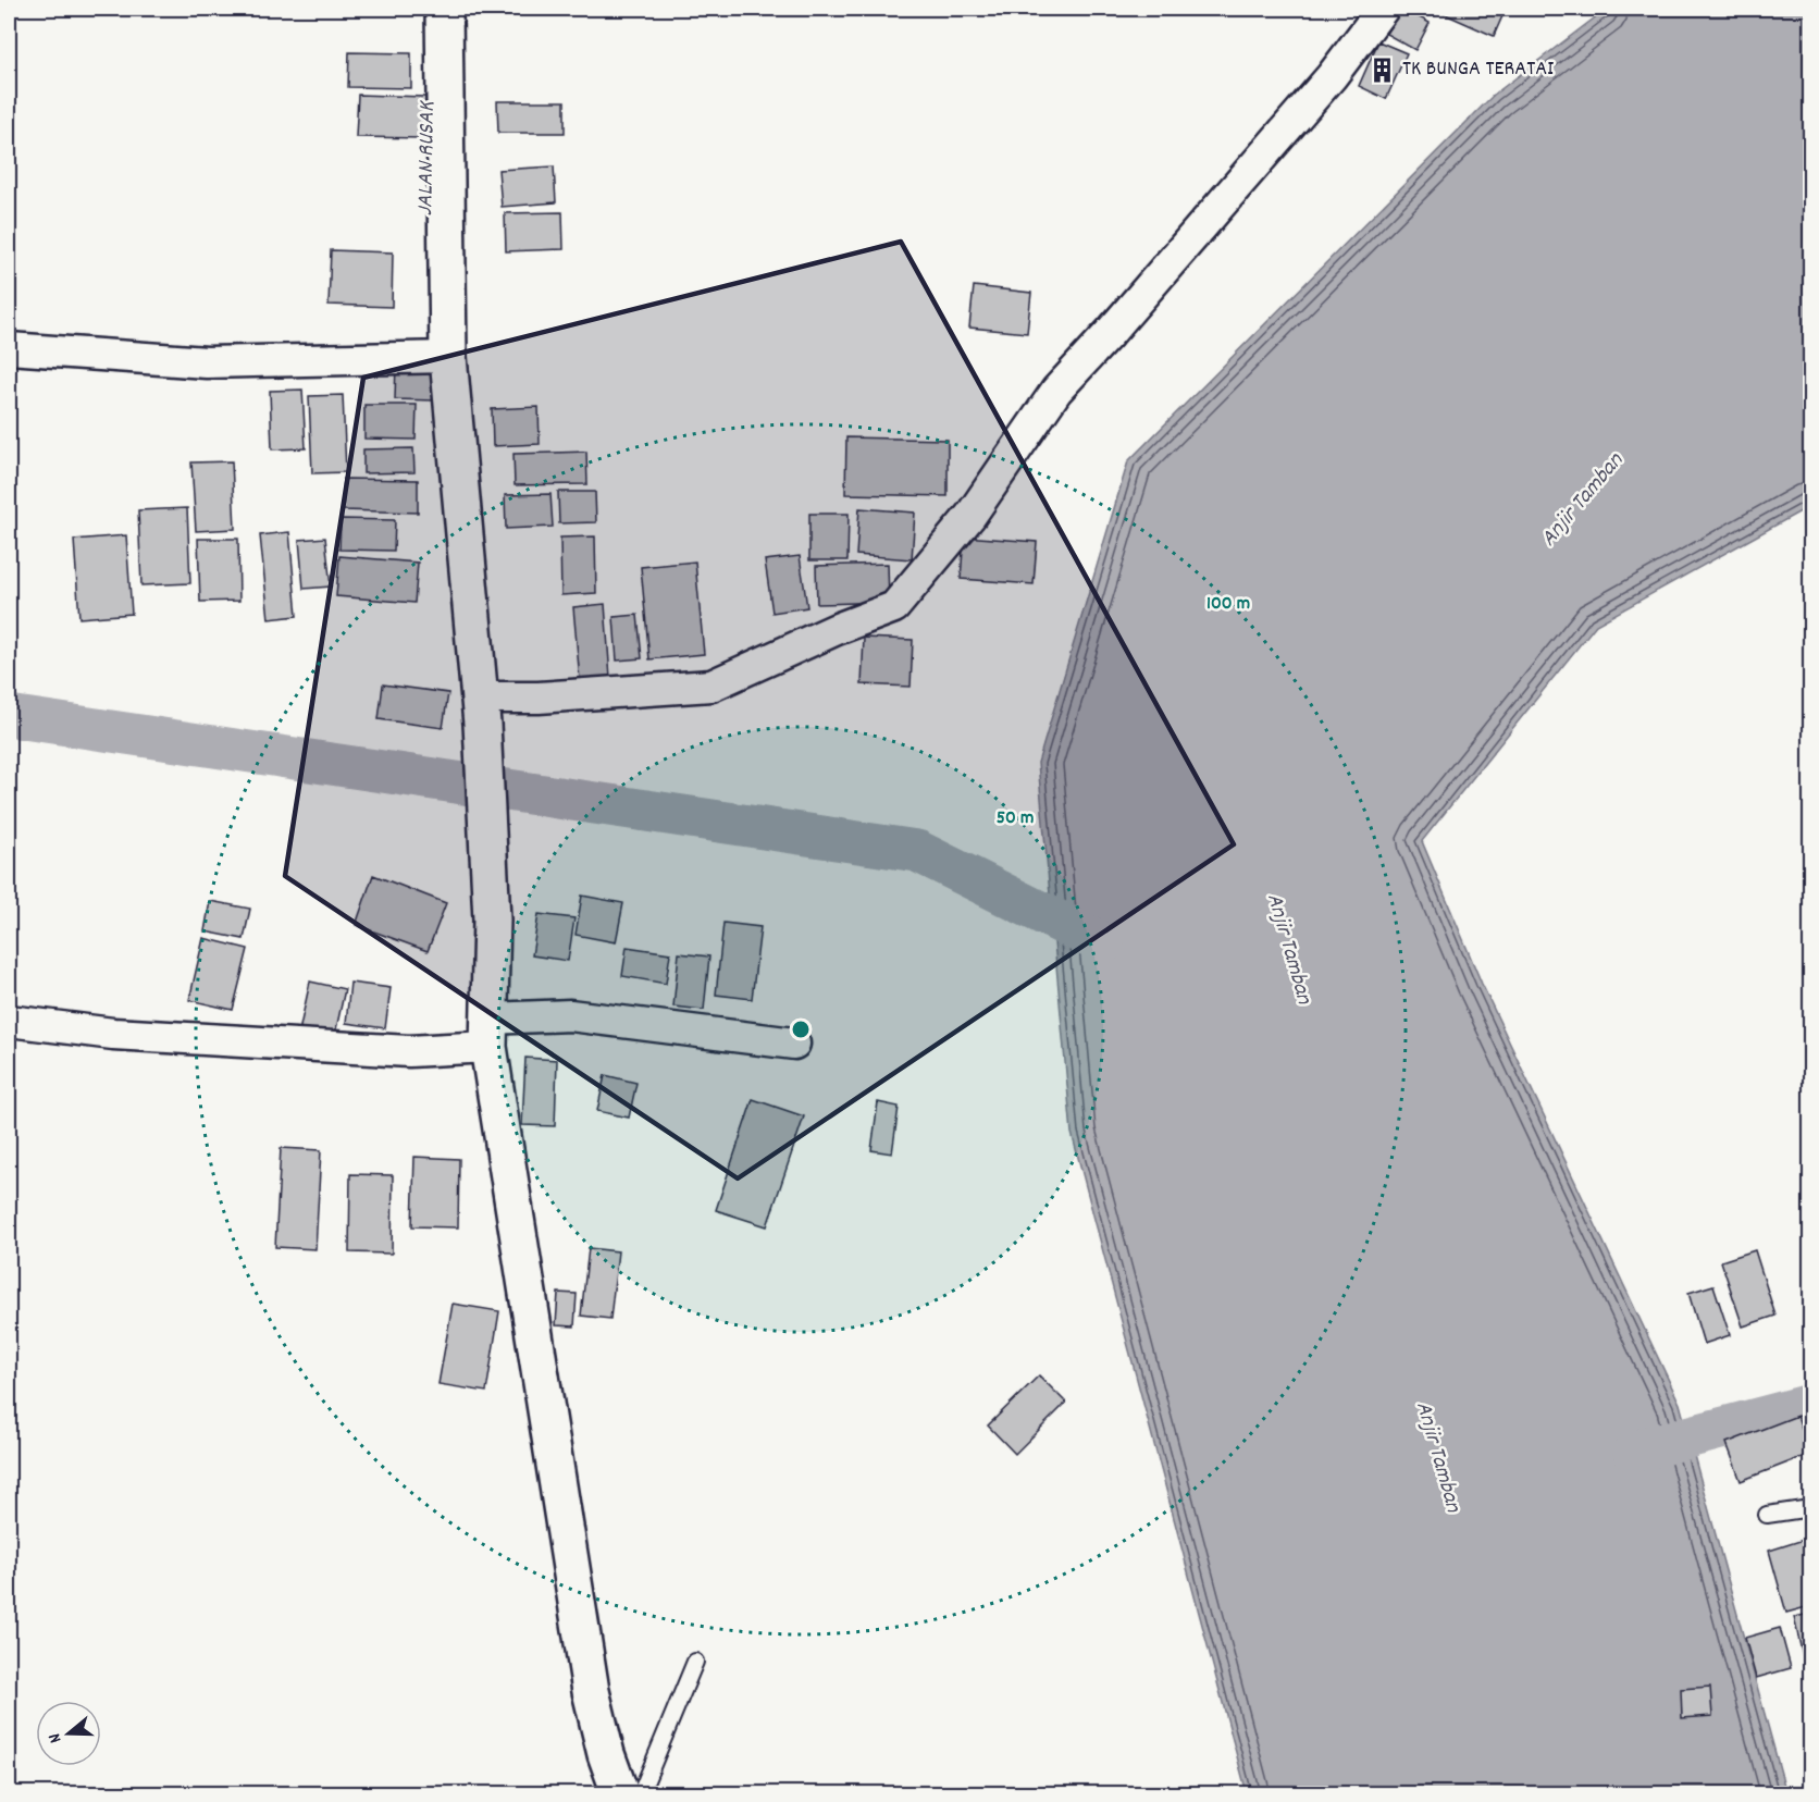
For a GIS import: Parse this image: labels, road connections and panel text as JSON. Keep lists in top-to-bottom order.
{
  "water": ["JALAN RUSAK", "Anjir Tamban"],
  "places": {
    "building": ["TK BUNGA TERATAI"]
  },
  "north": "left",
  "rings": ["100 m", "50 m"]
}
